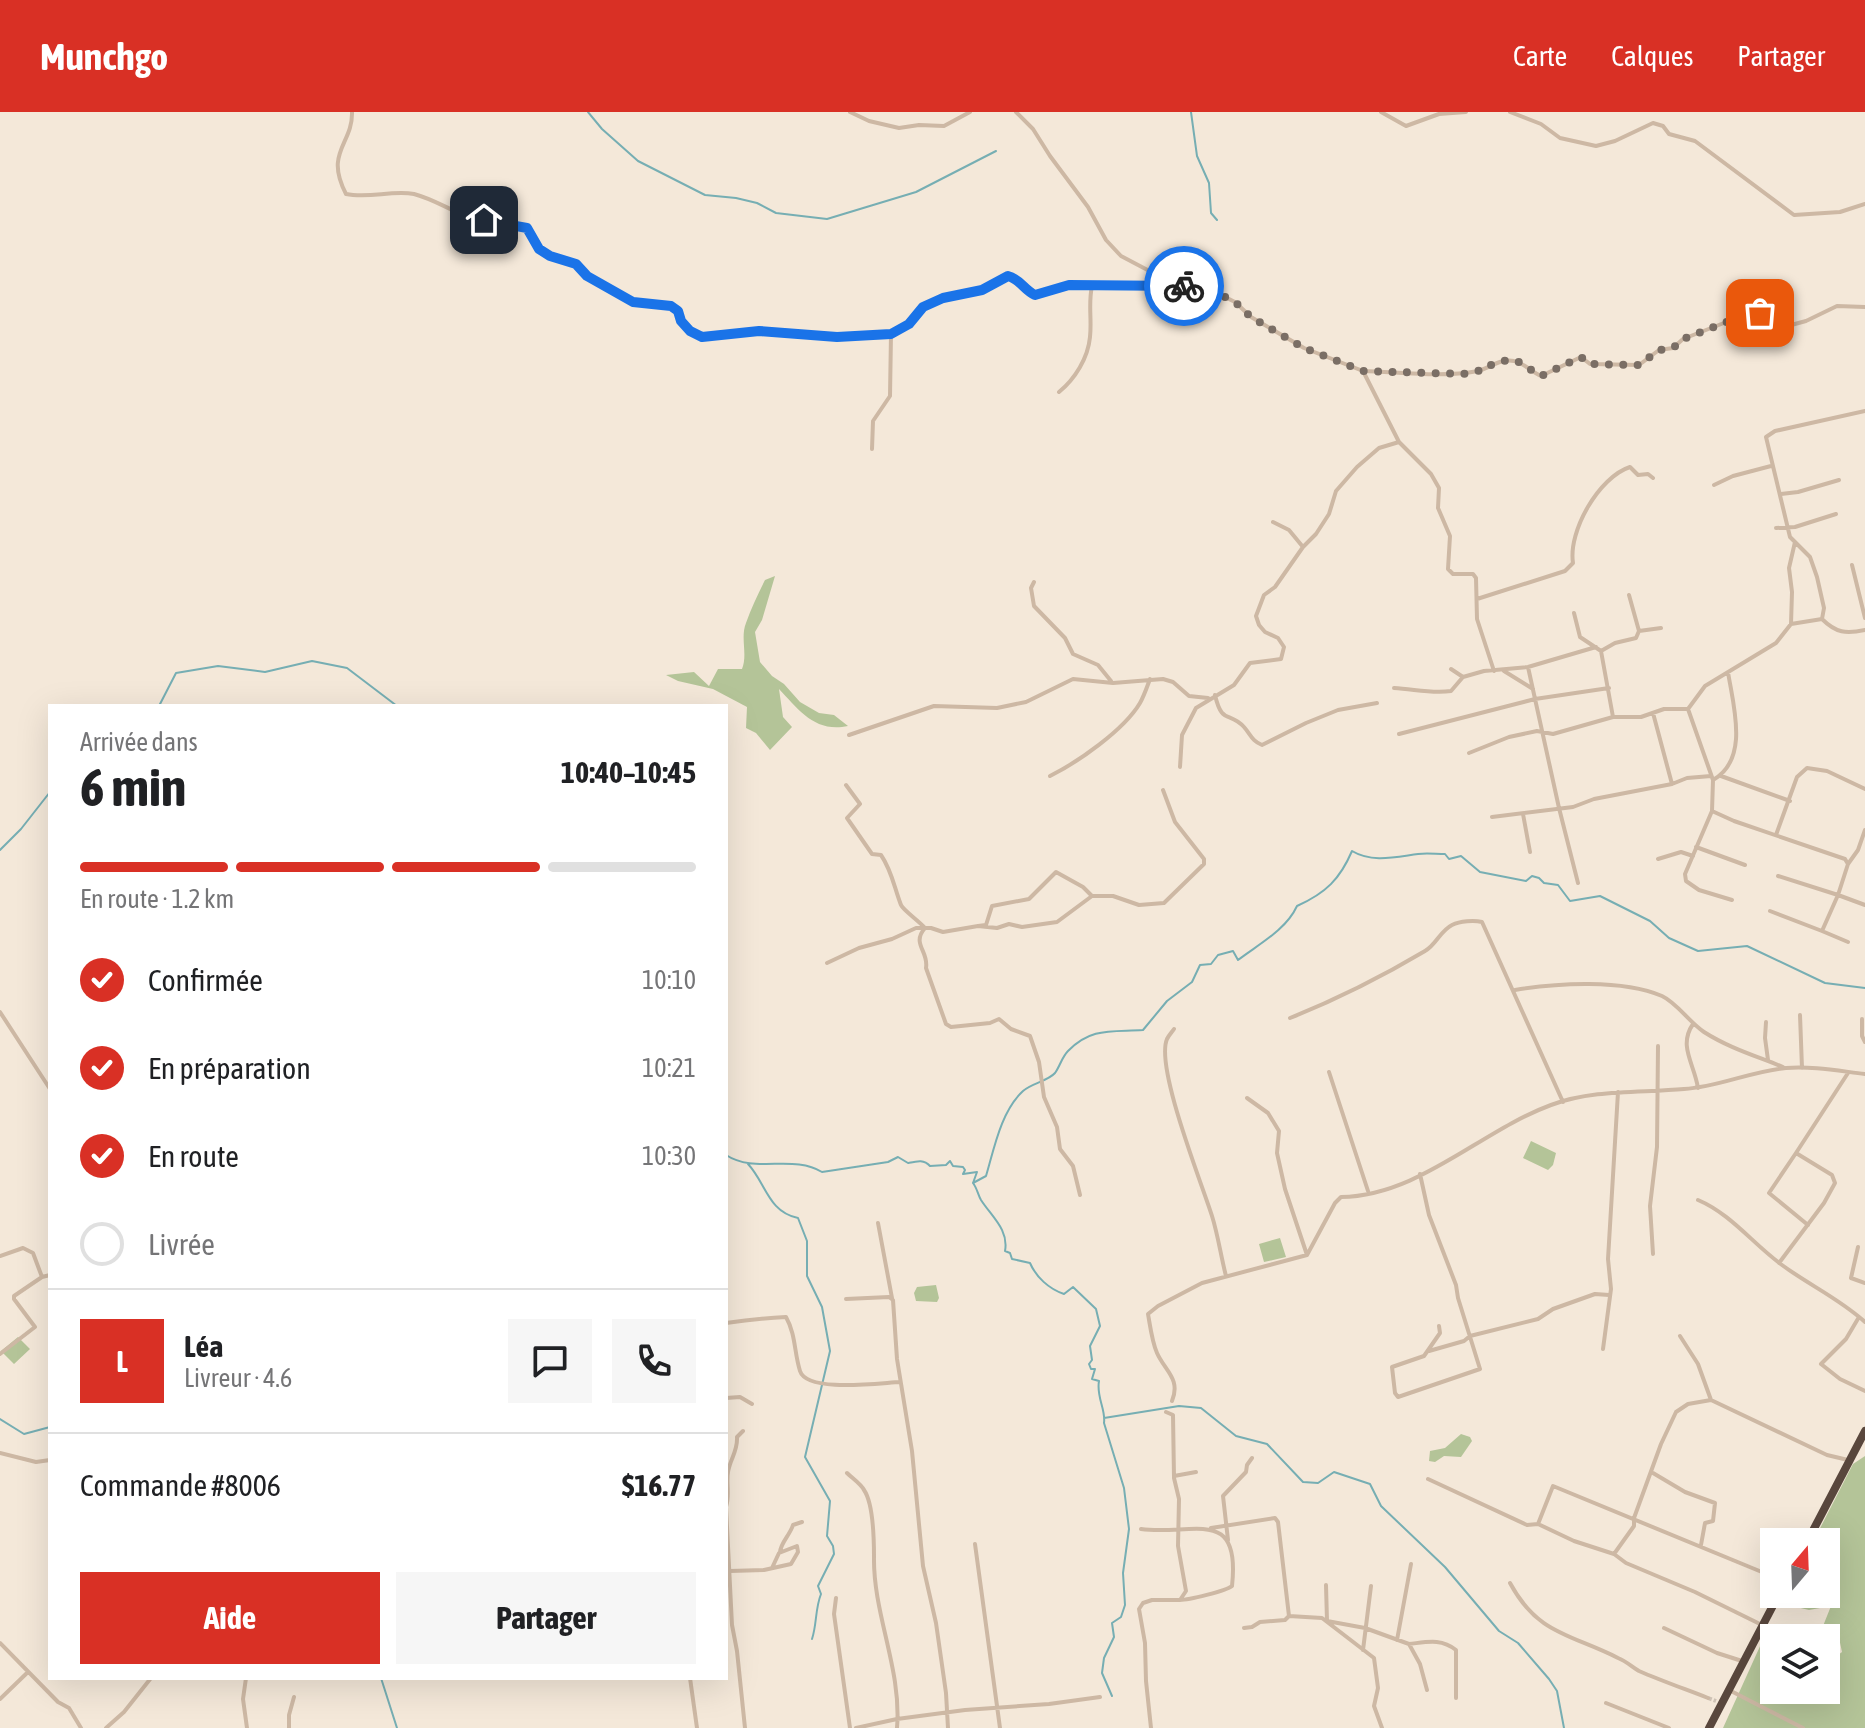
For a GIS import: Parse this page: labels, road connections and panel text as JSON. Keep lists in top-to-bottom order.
{
  "north": "top",
  "page": {
    "header": "Munchgo",
    "nav": ["Carte", "Calques", "Partager"],
    "heading": ["6 min", "Arrivée dans", "10:40–10:45"],
    "panel": [
      "Léa",
      "Livreur · 4.6",
      "Commande #8006",
      "$16.77"
    ],
    "bar": "En route · 1.2 km",
    "list": [
      ["Confirmée", "10:10"],
      ["En préparation", "10:21"],
      ["En route", "10:30"],
      "Livrée"
    ],
    "round": "L",
    "buttons": ["Aide", "Partager"]
  }
}
